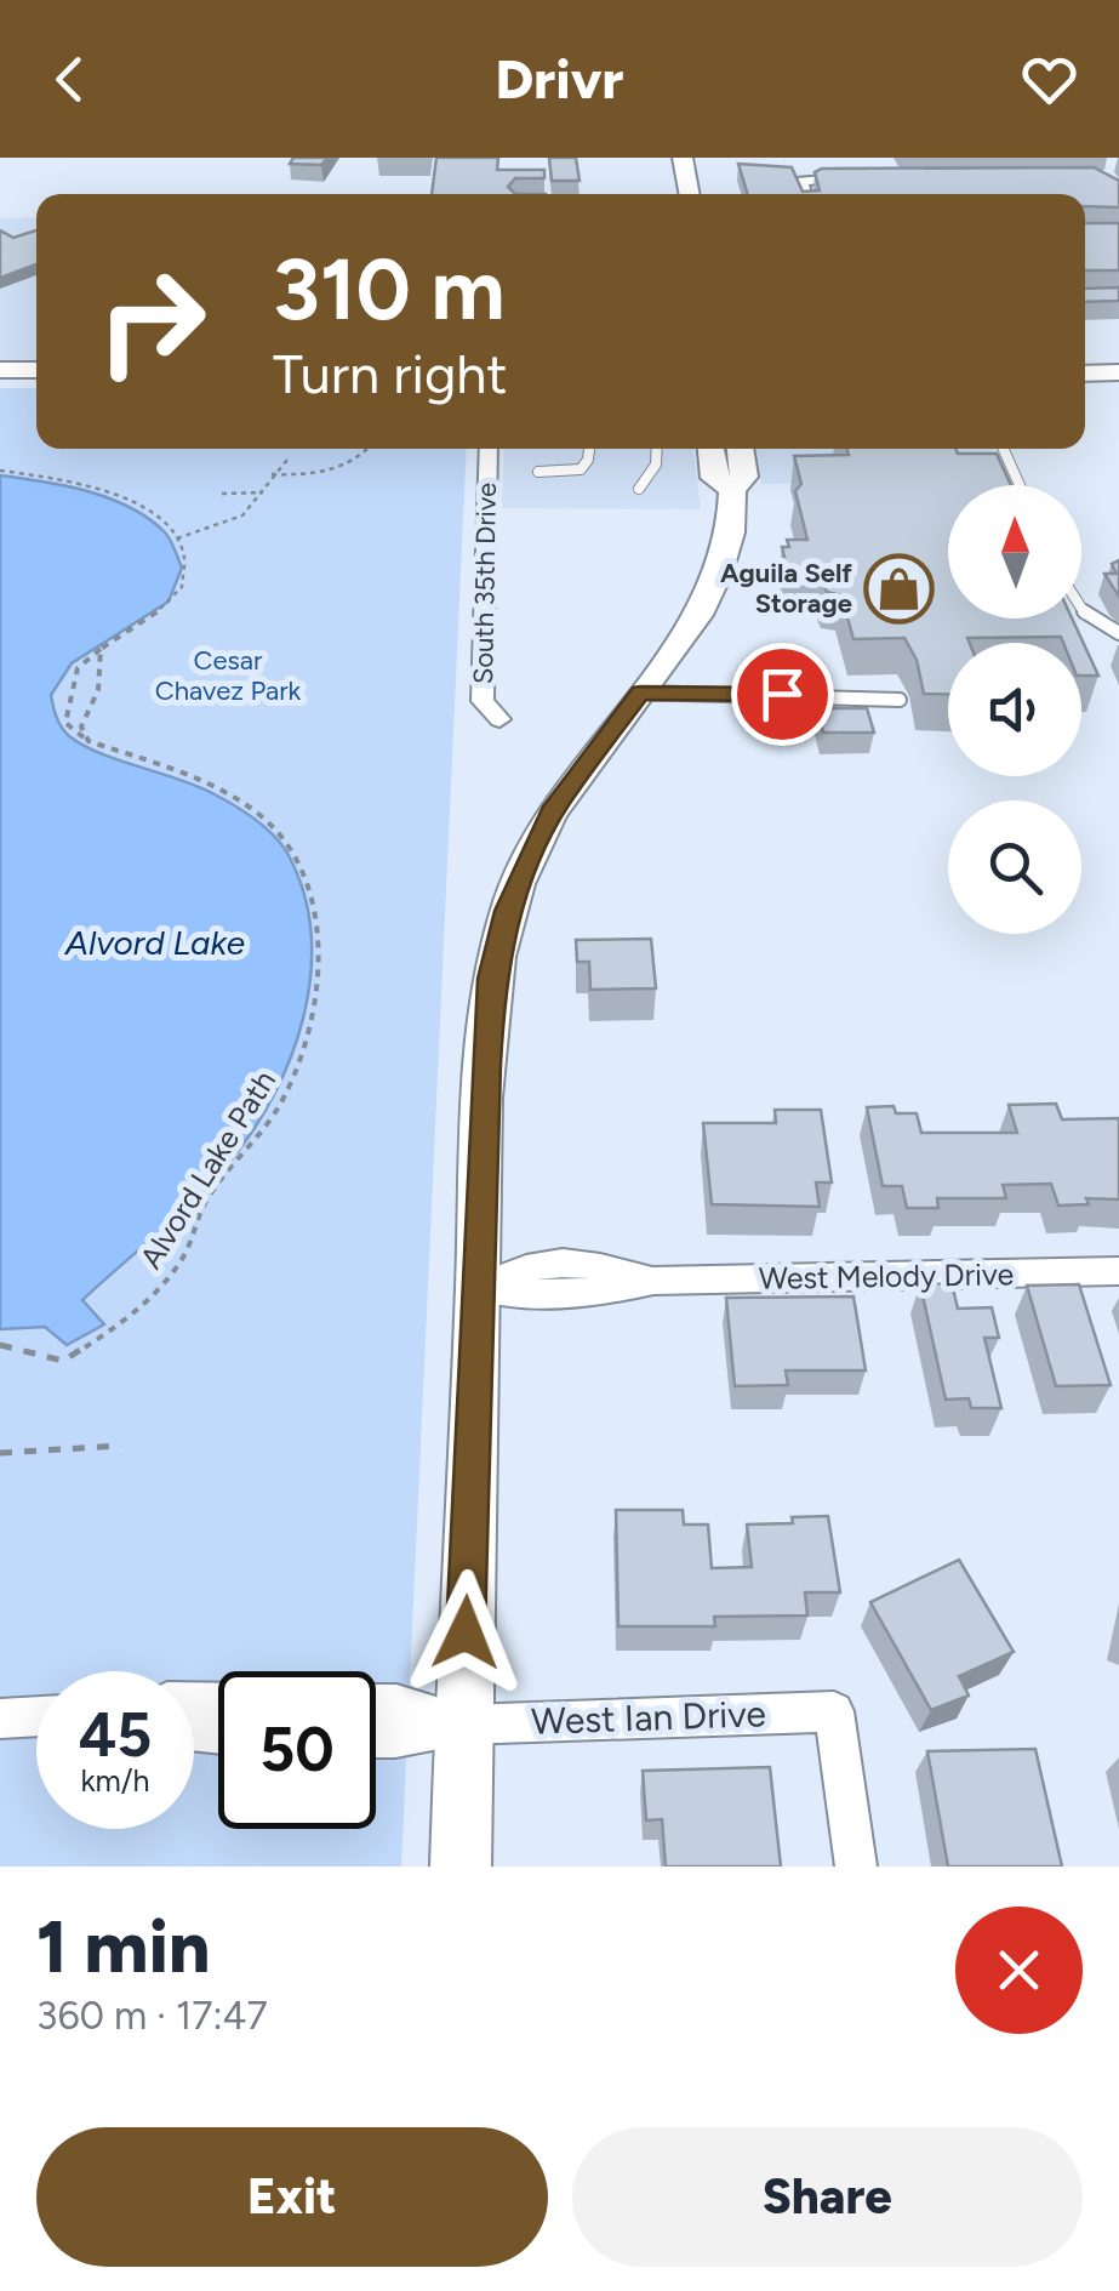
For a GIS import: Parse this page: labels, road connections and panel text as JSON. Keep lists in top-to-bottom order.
{
  "streets": {
    "street": ["South 35th Drive", "West Melody Drive", "West Ian Drive"],
    "path": ["Alvord Lake Path"]
  },
  "water": ["Alvord Lake"],
  "parks": ["Cesar Chavez Park"],
  "places": {
    "shop": ["Aguila Self Storage"]
  },
  "north": "top",
  "page": {
    "header": "Drivr",
    "turn": ["310 m", "Turn right"],
    "speed": "45 km/h",
    "limit": "50",
    "heading": ["1 min", "360 m · 17:47"],
    "buttons": ["Exit", "Share"]
  }
}
